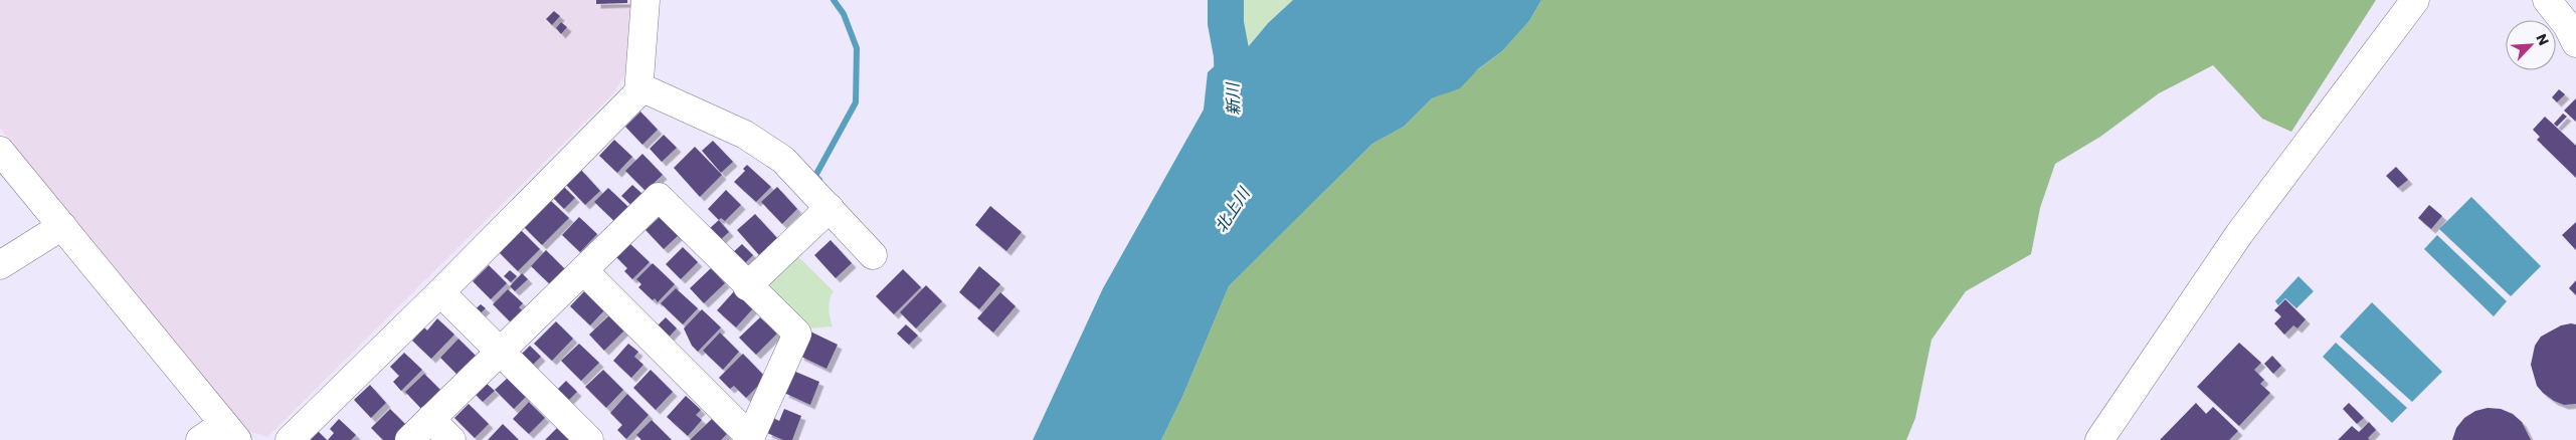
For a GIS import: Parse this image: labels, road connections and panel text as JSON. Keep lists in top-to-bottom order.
{
  "water": ["新川", "北上川"],
  "north": "top right"
}
